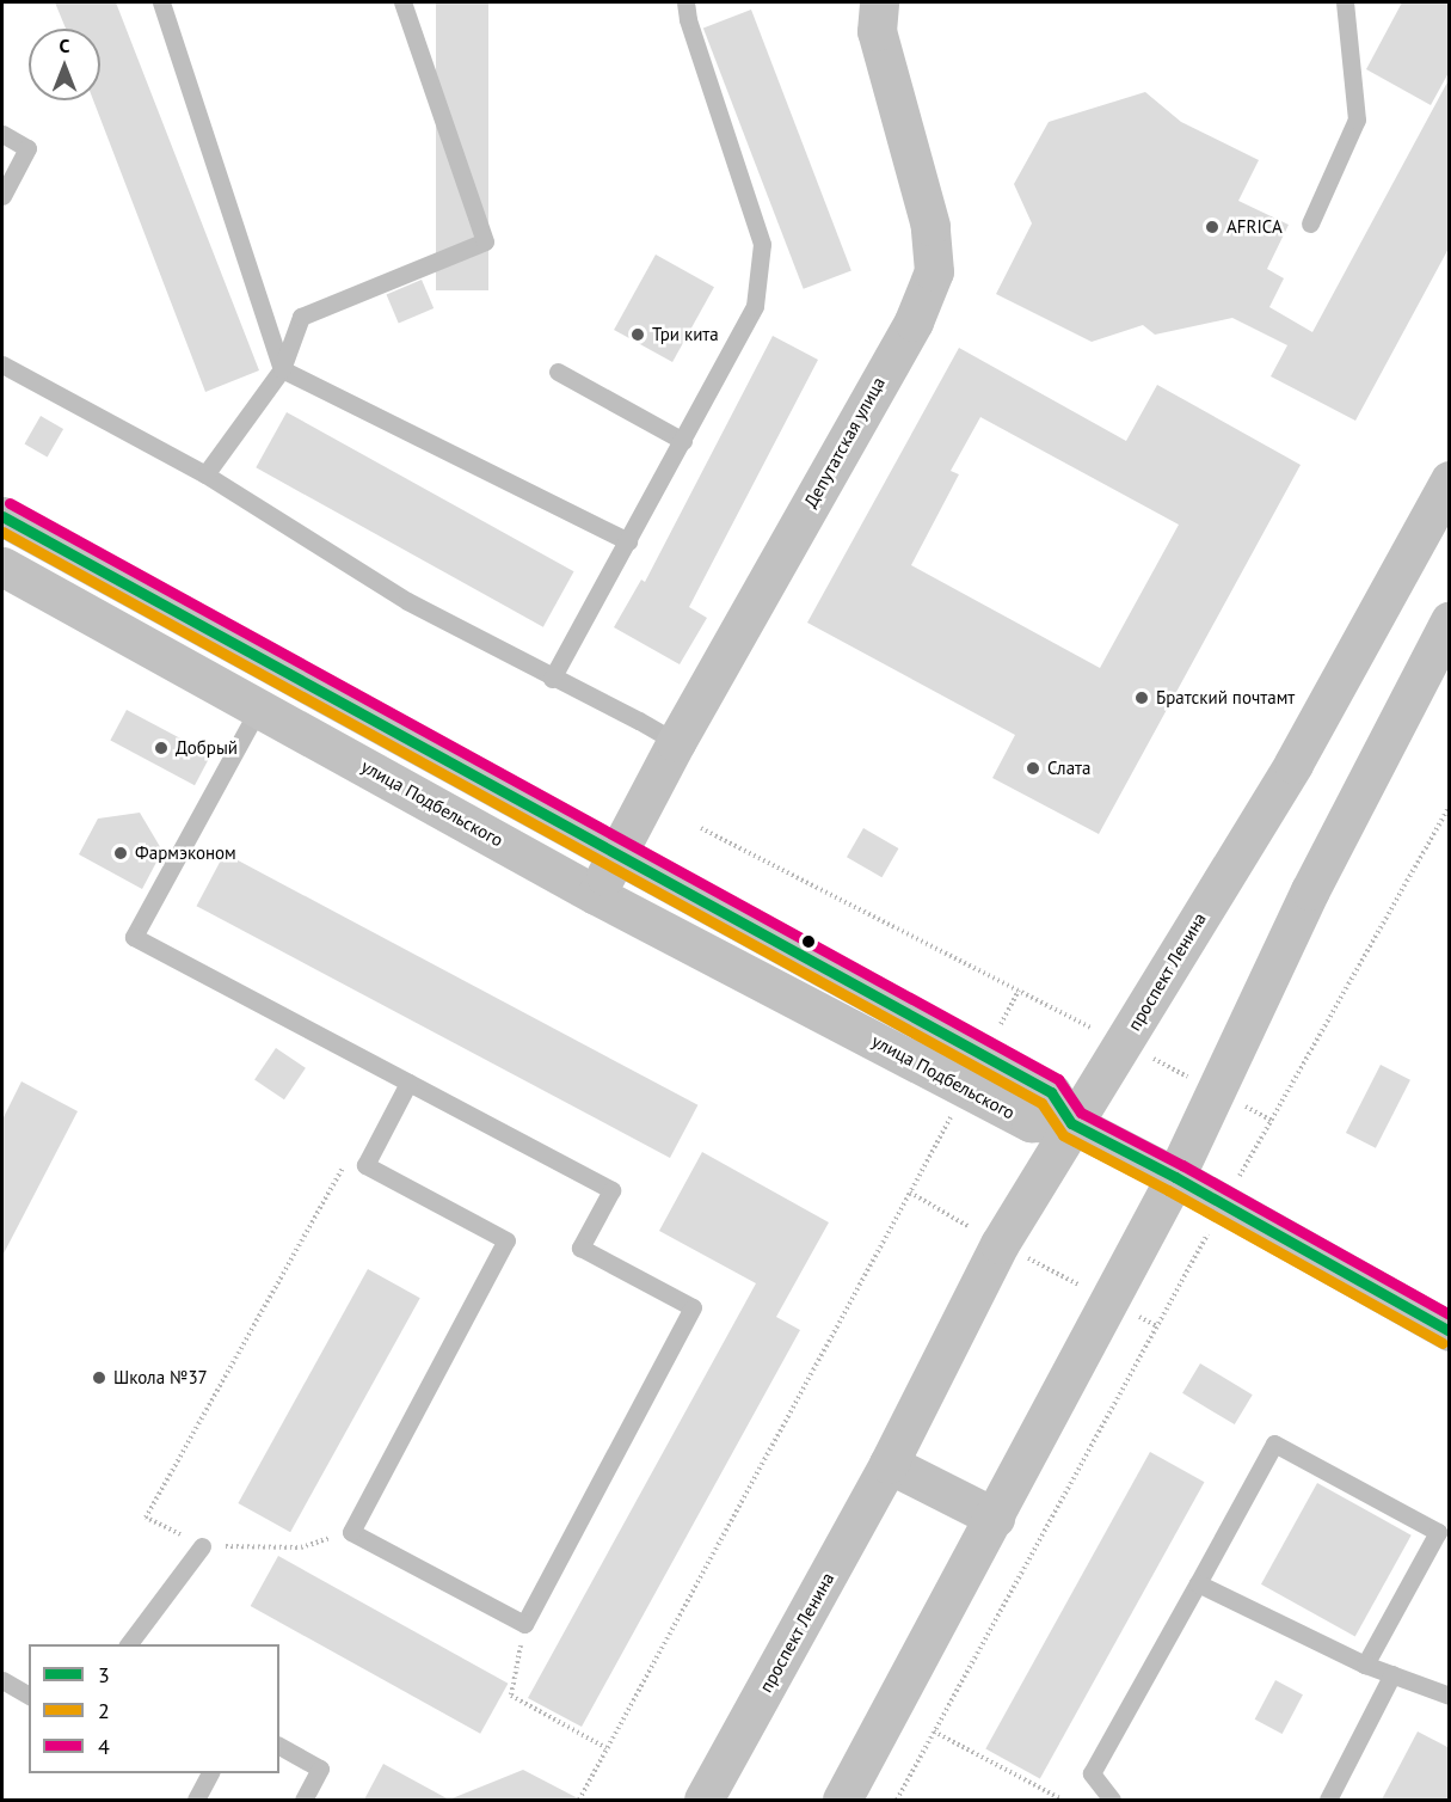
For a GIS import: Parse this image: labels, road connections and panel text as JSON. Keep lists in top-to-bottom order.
{
  "streets": {
    "main road": ["Депутатская улица", "улица Подбельского", "проспект Ленина"]
  },
  "crossings": [
    ["Депутатская улица", "улица Подбельского"],
    ["улица Подбельского", "проспект Ленина"]
  ],
  "places": [
    "AFRICA",
    "Три кита",
    "Братский почтамт",
    "Добрый",
    "Слата",
    "Фармэконом",
    "Школа №37"
  ],
  "lines": ["transit line 4", "transit line 3", "transit line 2"],
  "legend": ["3", "2", "4"],
  "north": "top"
}
